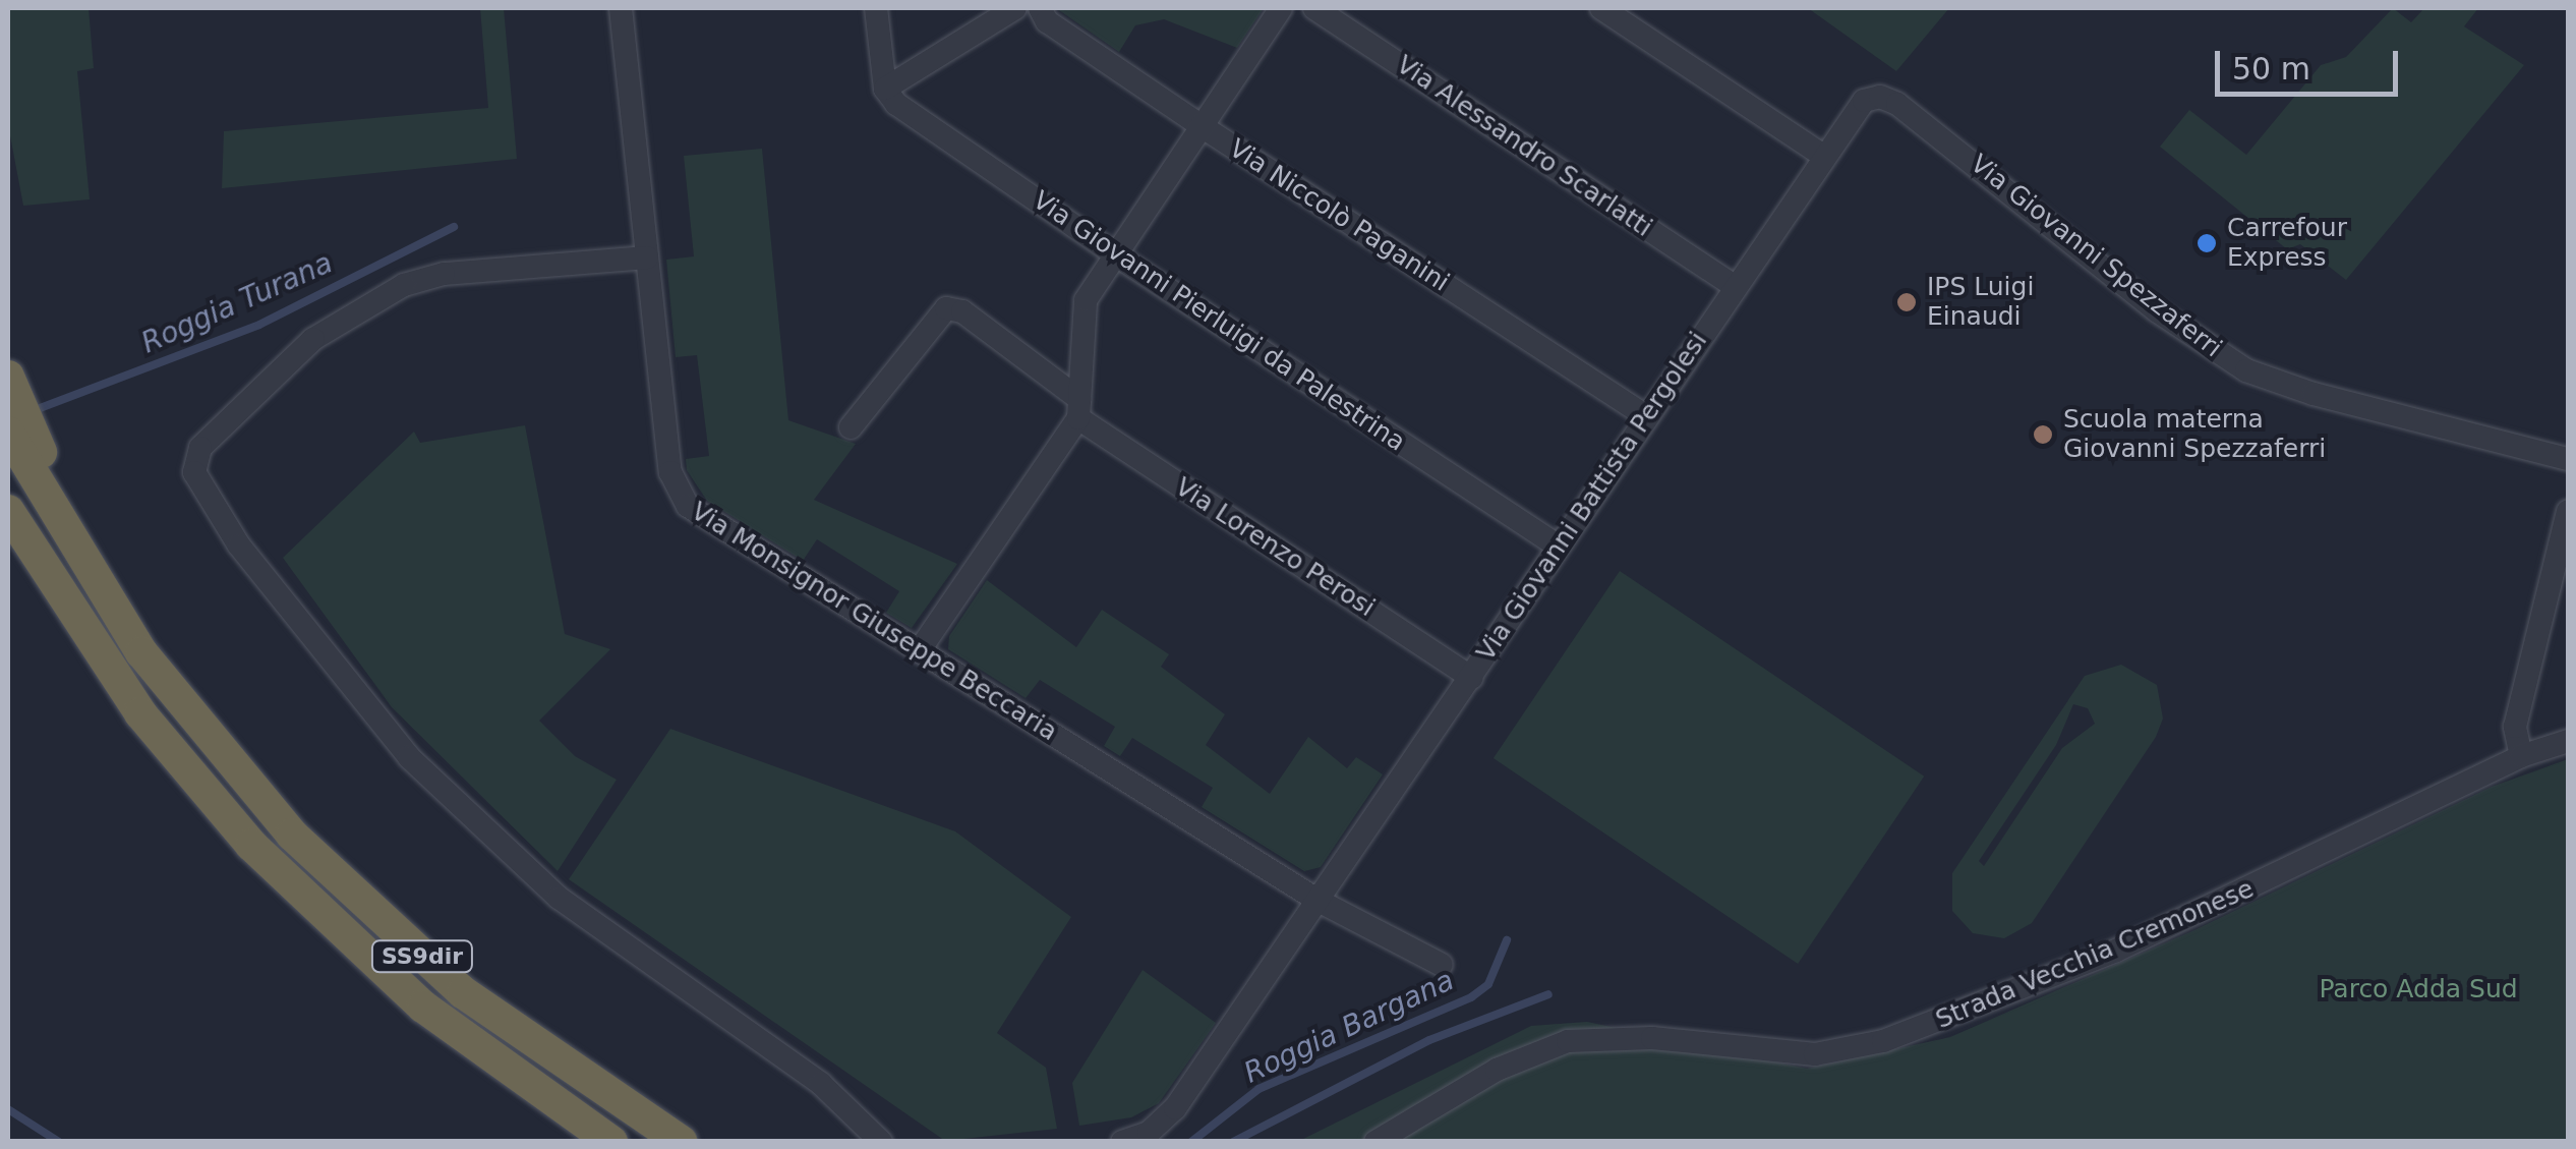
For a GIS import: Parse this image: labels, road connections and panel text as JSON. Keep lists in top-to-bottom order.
{
  "streets": {
    "highway": ["SS9dir"],
    "street": [
      "Via Alessandro Scarlatti",
      "Via Niccolò Paganini",
      "Via Giovanni Spezzaferri",
      "Via Giovanni Pierluigi da Palestrina",
      "Via Giovanni Battista Pergolesi",
      "Via Lorenzo Perosi",
      "Via Monsignor Giuseppe Beccaria",
      "Strada Vecchia Cremonese"
    ]
  },
  "crossings": [
    ["Via Alessandro Scarlatti", "Via Giovanni Battista Pergolesi"],
    ["Via Niccolò Paganini", "Via Giovanni Battista Pergolesi"],
    ["Via Giovanni Spezzaferri", "Via Giovanni Battista Pergolesi"],
    ["Via Giovanni Pierluigi da Palestrina", "Via Giovanni Battista Pergolesi"],
    ["Via Giovanni Battista Pergolesi", "Via Lorenzo Perosi"],
    ["Via Giovanni Battista Pergolesi", "Via Monsignor Giuseppe Beccaria"]
  ],
  "water": ["Roggia Turana", "Roggia Bargana"],
  "parks": ["Parco Adda Sud"],
  "places": ["Carrefour Express", "IPS Luigi Einaudi", "Scuola materna Giovanni Spezzaferri"],
  "scale_bar": "50 m"
}
